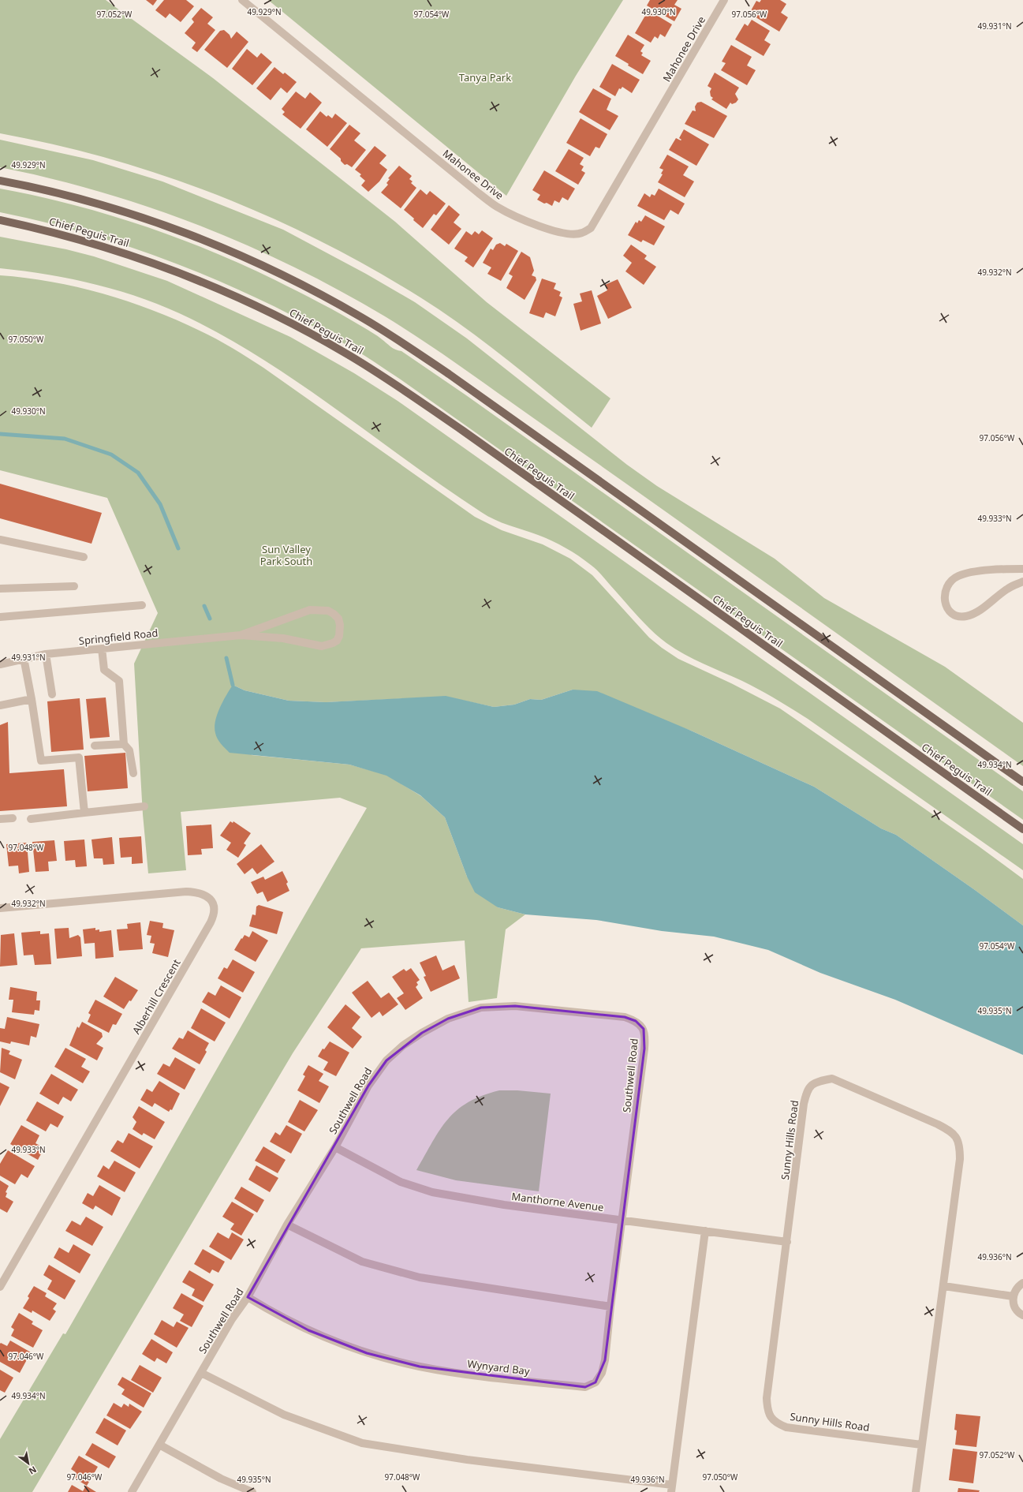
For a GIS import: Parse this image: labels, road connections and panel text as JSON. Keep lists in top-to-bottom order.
{
  "streets": {
    "main road": ["Chief Peguis Trail"],
    "street": [
      "Mahonee Drive",
      "Springfield Road",
      "Alberhill Crescent",
      "Southwell Road",
      "Sunny Hills Road",
      "Manthorne Avenue",
      "Wynyard Bay"
    ]
  },
  "crossings": [
    ["Southwell Road", "Manthorne Avenue"],
    ["Southwell Road", "Wynyard Bay"],
    ["Sunny Hills Road", "Manthorne Avenue"],
    ["Manthorne Avenue", "Wynyard Bay"]
  ],
  "parks": ["Tanya Park", "Sun Valley Park South"],
  "north": "bottom right",
  "coordinates": [
    "49.930°N",
    "49.929°N",
    "97.052°W",
    "97.054°W",
    "97.056°W",
    "49.931°N",
    "49.932°N",
    "97.050°W",
    "49.933°N",
    "49.934°N",
    "97.048°W",
    "49.935°N",
    "49.936°N",
    "97.046°W"
  ]
}
